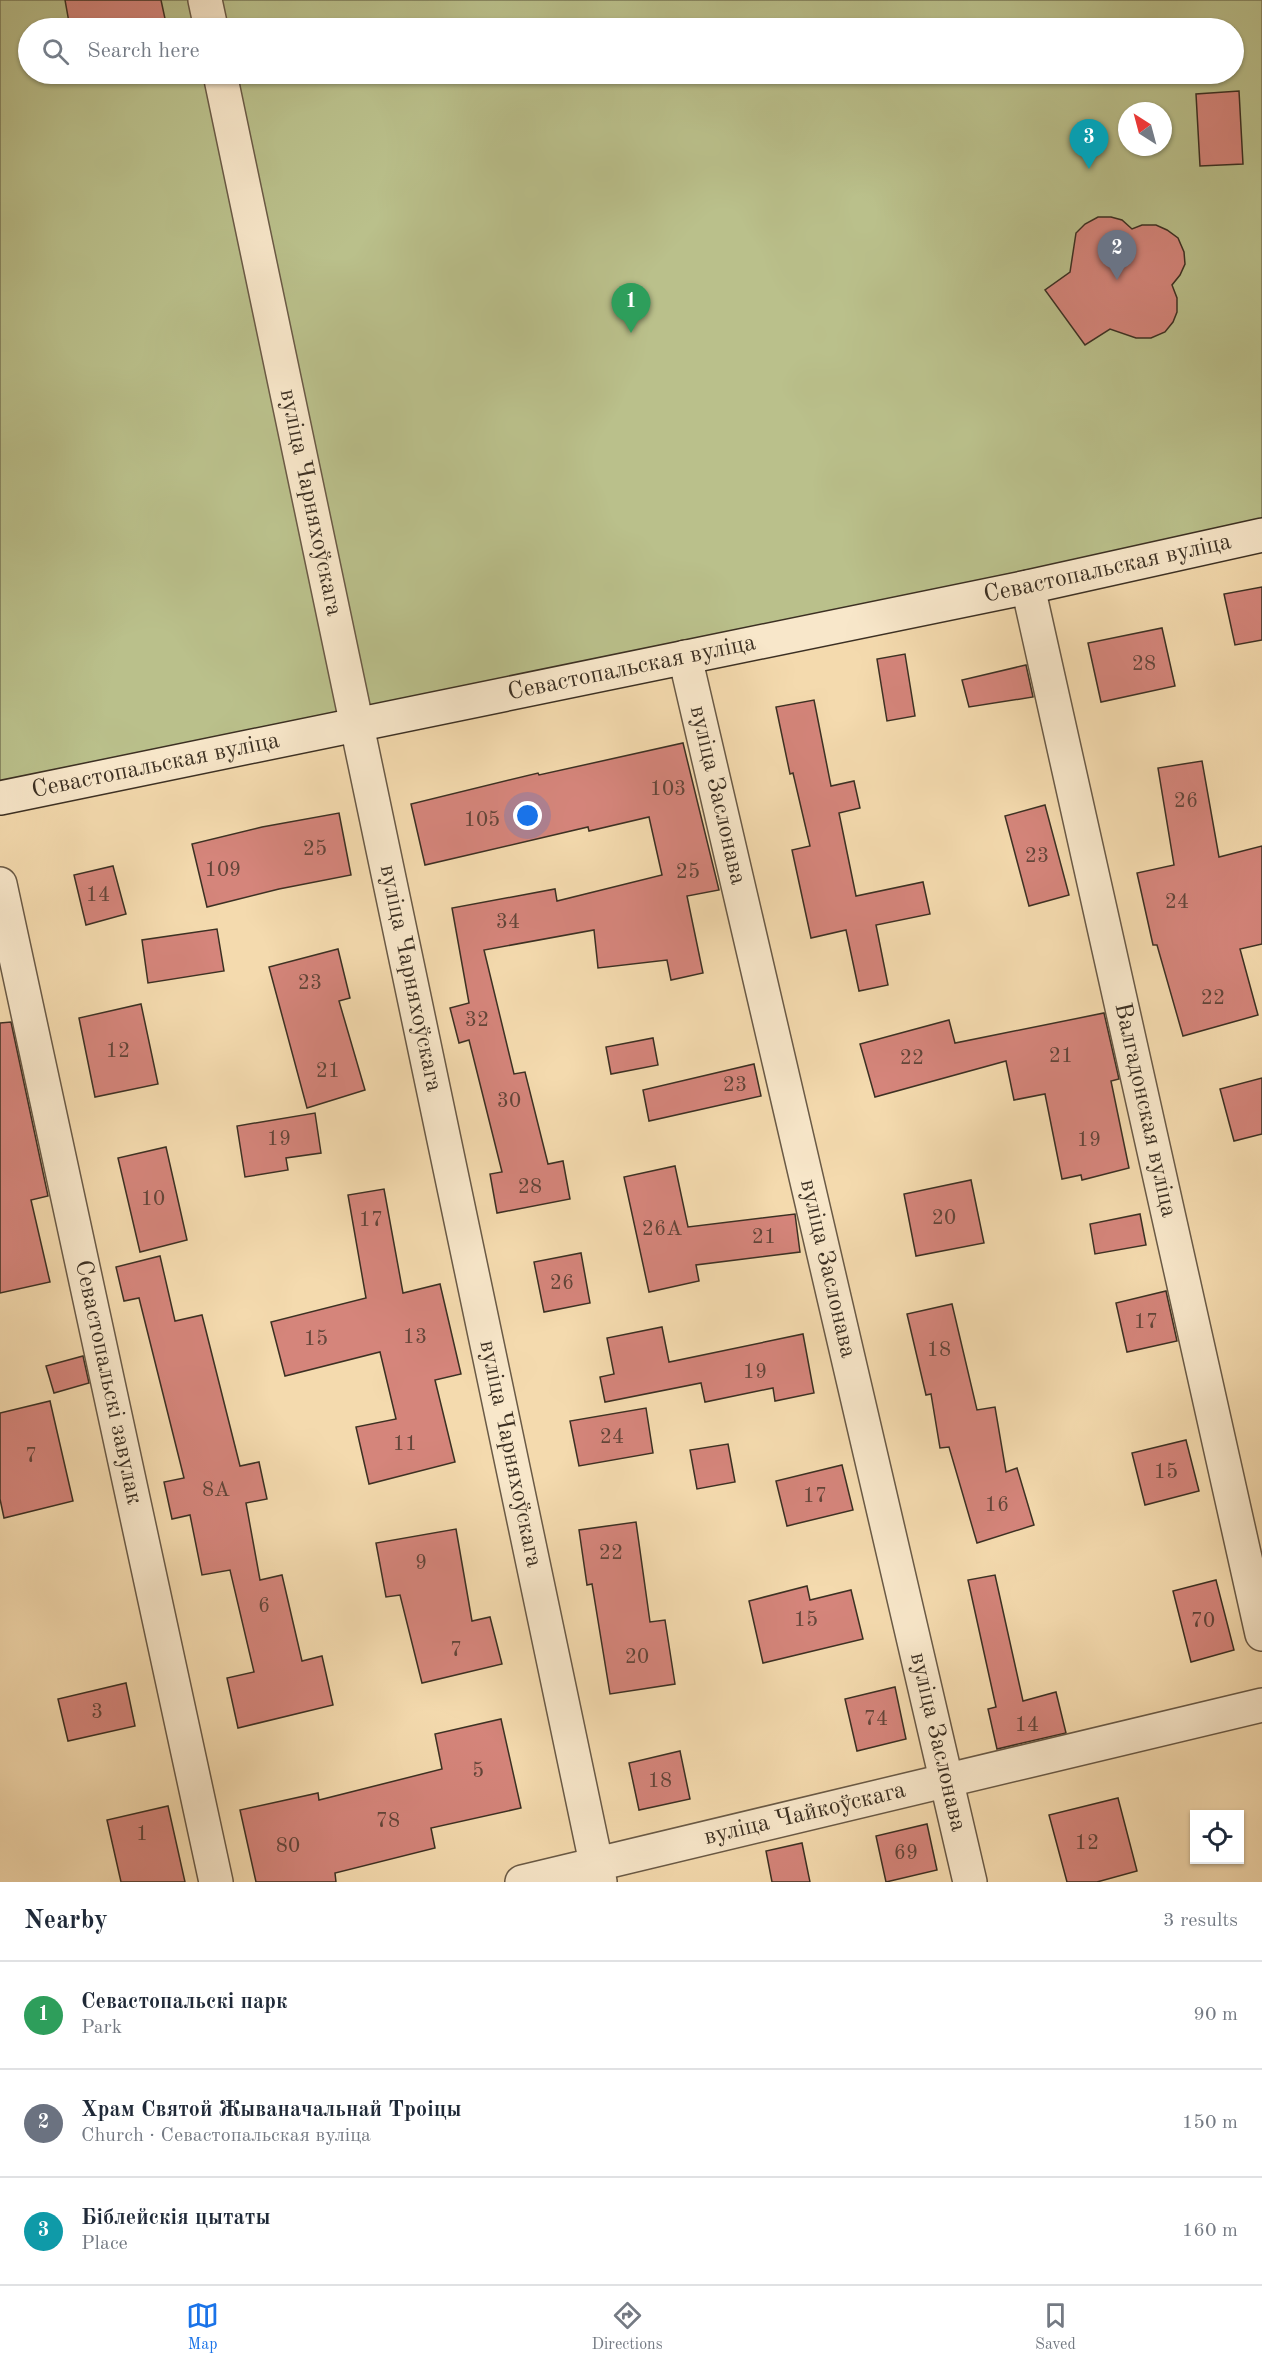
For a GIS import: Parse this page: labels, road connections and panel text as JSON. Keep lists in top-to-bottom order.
{
  "streets": {
    "street": [
      "вуліца Чарняхоўскага",
      "Севастопальская вуліца",
      "вуліца Заслонава",
      "Валгадонская вуліца",
      "Севастопальскі завулак",
      "вуліца Чайкоўскага"
    ]
  },
  "crossings": [
    ["вуліца Чарняхоўскага", "Севастопальская вуліца"],
    ["вуліца Чарняхоўскага", "вуліца Чайкоўскага"],
    ["Севастопальская вуліца", "вуліца Заслонава"],
    ["Севастопальская вуліца", "Валгадонская вуліца"],
    ["вуліца Заслонава", "вуліца Чайкоўскага"]
  ],
  "house_numbers": [
    "28",
    "103",
    "26",
    "105",
    "25",
    "23",
    "109",
    "25",
    "14",
    "24",
    "34",
    "23",
    "22",
    "32",
    "12",
    "21",
    "22",
    "21",
    "23",
    "30",
    "19",
    "19",
    "28",
    "10",
    "20",
    "17",
    "26А",
    "21",
    "26",
    "17",
    "13",
    "15",
    "18",
    "19",
    "24",
    "11",
    "7",
    "15",
    "8А",
    "17",
    "16",
    "22",
    "9",
    "6",
    "15",
    "70",
    "7",
    "20",
    "3",
    "74",
    "14",
    "5",
    "18",
    "78",
    "1",
    "12",
    "80",
    "69"
  ],
  "north": "top left",
  "page": {
    "search": "Search here",
    "pins": ["3", "2", "1"],
    "heading": ["Nearby", "3 results"],
    "list": [
      {
        "mark": "1",
        "name": "Севастопальскі парк",
        "note": "Park",
        "value": "90 m"
      },
      {
        "mark": "2",
        "name": "Храм Святой Жываначальнай Троіцы",
        "note": "Church · Севастопальская вуліца",
        "value": "150 m"
      },
      {
        "mark": "3",
        "name": "Біблейскія цытаты",
        "note": "Place",
        "value": "160 m"
      }
    ],
    "nav": ["Map", "Directions", "Saved"]
  }
}
